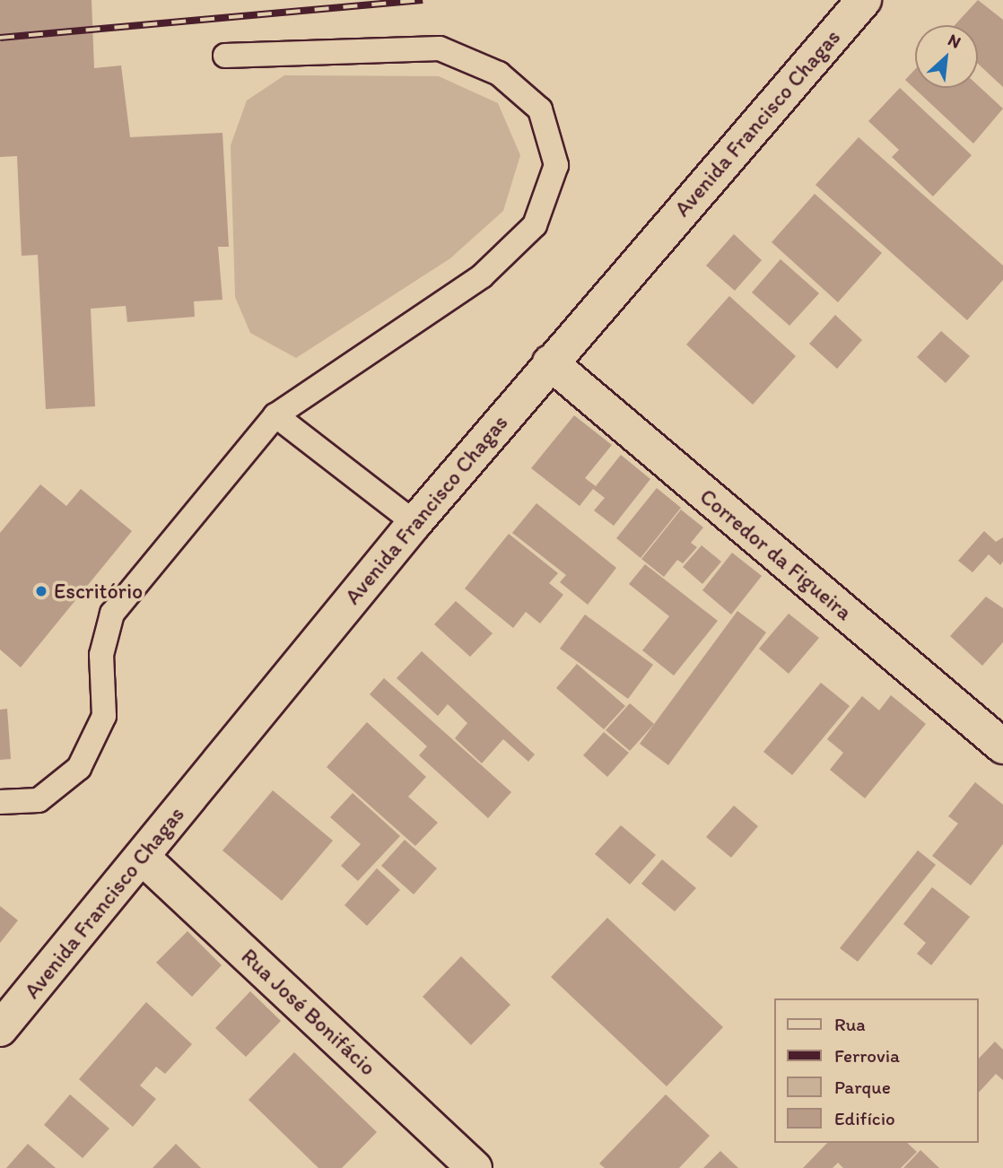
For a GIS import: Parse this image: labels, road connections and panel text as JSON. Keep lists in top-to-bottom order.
{
  "streets": {
    "main road": ["Avenida Francisco Chagas", "Corredor da Figueira", "Rua José Bonifácio"]
  },
  "crossings": [
    ["Avenida Francisco Chagas", "Corredor da Figueira"],
    ["Avenida Francisco Chagas", "Rua José Bonifácio"]
  ],
  "places": ["Escritório"],
  "legend": [
    "Rua",
    "Ferrovia",
    "Parque",
    "Edifício"
  ],
  "north": "top right"
}
